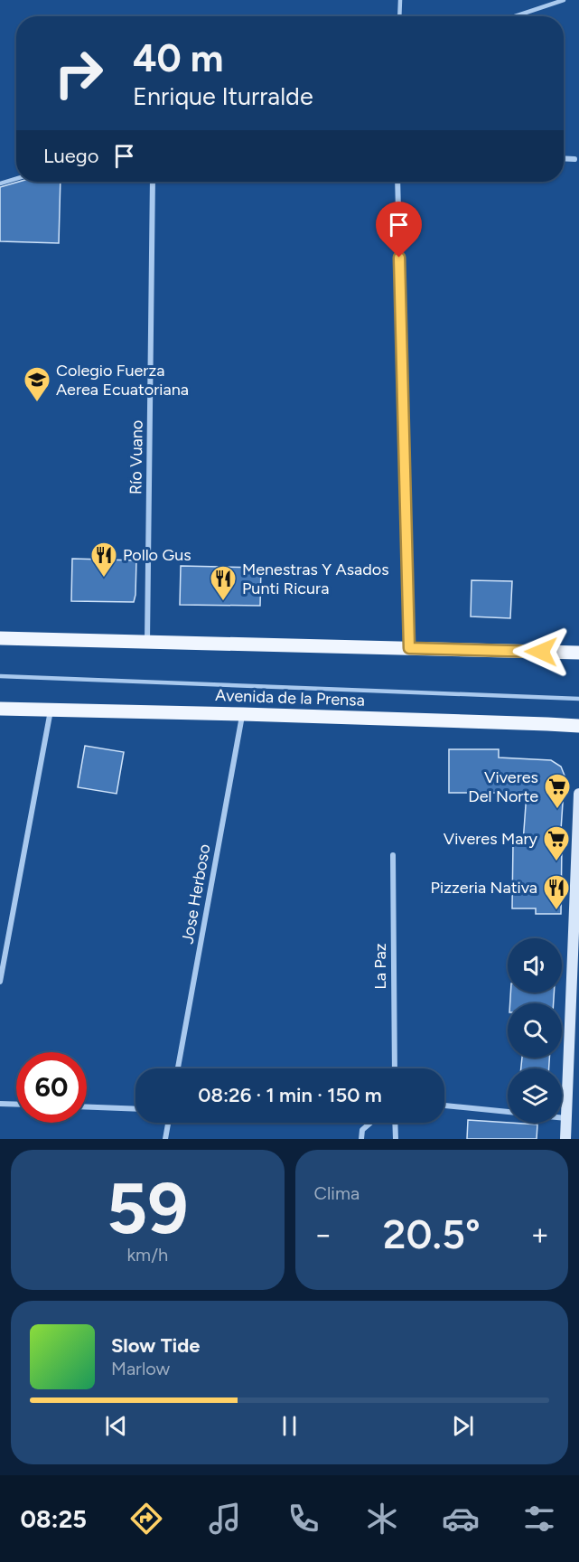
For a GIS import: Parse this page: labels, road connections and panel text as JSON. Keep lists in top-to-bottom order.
{
  "streets": {
    "main road": ["Avenida de la Prensa"],
    "street": ["Río Vuano", "Jose Herboso", "La Paz"]
  },
  "crossings": [
    ["Avenida de la Prensa", "Jose Herboso"]
  ],
  "places": {
    "school or university": ["Colegio Fuerza Aerea Ecuatoriana"],
    "restaurant": ["Pollo Gus", "Menestras Y Asados Punti Ricura", "Pizzeria Nativa"],
    "supermarket": ["Viveres Del Norte", "Viveres Mary"]
  },
  "page": {
    "turn": ["40 m", "Enrique Iturralde"],
    "then": "Luego",
    "limit": "60",
    "trip": "08:26 · 1 min · 150 m",
    "tile": [
      ["59", "km/h"],
      "Clima"
    ],
    "heat": ["−", "20.5°", "+"],
    "song": ["Slow Tide", "Marlow"],
    "tabs": "08:25"
  }
}
